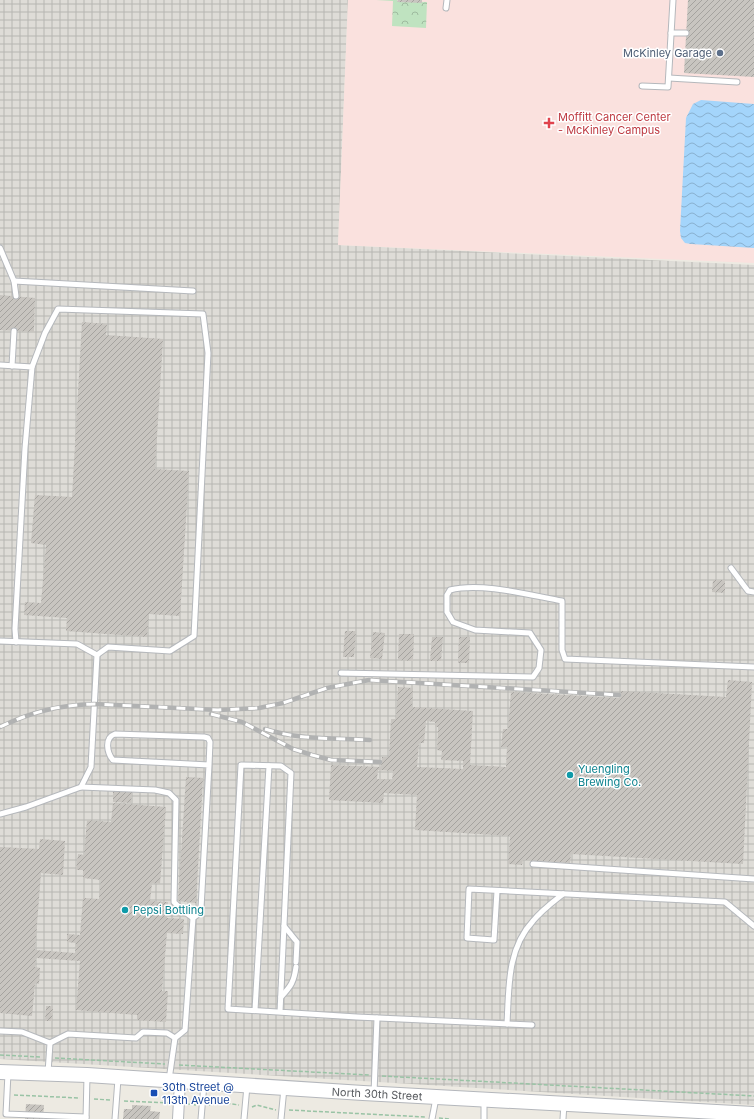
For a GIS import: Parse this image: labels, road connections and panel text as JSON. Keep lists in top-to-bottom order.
{
  "streets": {
    "main road": ["North 30th Street"]
  },
  "places": {
    "other": ["McKinley Garage", "Yuengling Brewing Co.", "Pepsi Bottling"],
    "health": ["Moffitt Cancer Center - McKinley Campus"],
    "transit": ["30th Street @ 113th Avenue"]
  }
}
